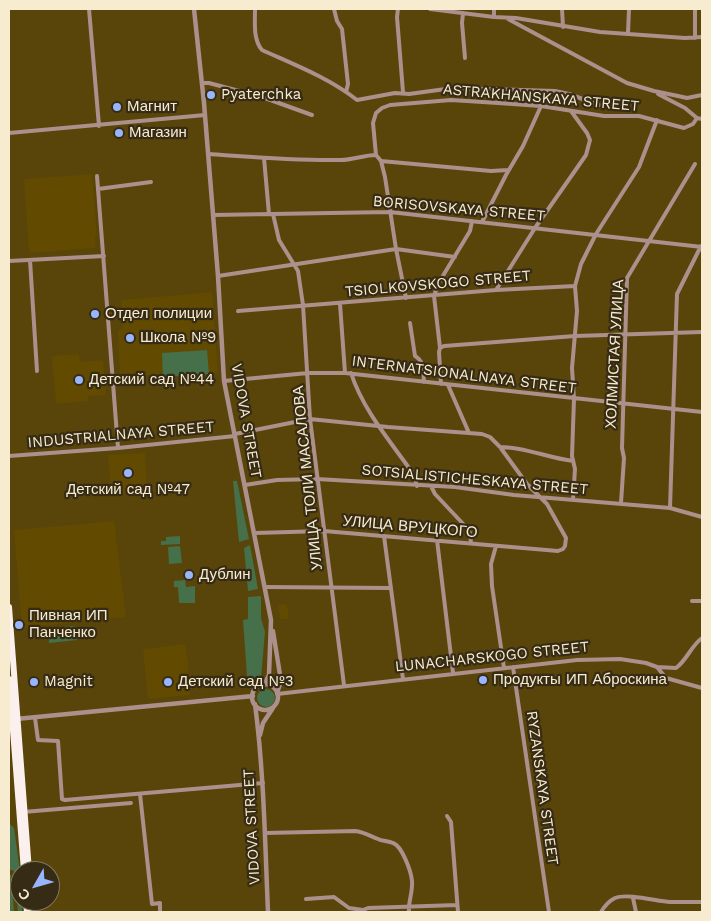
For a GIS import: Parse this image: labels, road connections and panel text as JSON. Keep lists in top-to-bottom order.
{
  "streets": {
    "street": [
      "ASTRAKHANSKAYA STREET",
      "BORISOVSKAYA STREET",
      "TSIOLKOVSKOGO STREET",
      "ХОЛМИСТАЯ УЛИЦА",
      "INTERNATSIONALNAYA STREET",
      "VIDOVA STREET",
      "INDUSTRIALNAYA STREET",
      "УЛИЦА ТОЛИ МАСАЛОВА",
      "SOTSIALISTICHESKAYA STREET",
      "УЛИЦА ВРУЦКОГО",
      "LUNACHARSKOGO STREET",
      "RYZANSKAYA STREET"
    ]
  },
  "crossings": [
    ["BORISOVSKAYA STREET", "ХОЛМИСТАЯ УЛИЦА"],
    ["BORISOVSKAYA STREET", "VIDOVA STREET"],
    ["BORISOVSKAYA STREET", "УЛИЦА ТОЛИ МАСАЛОВА"],
    ["TSIOLKOVSKOGO STREET", "УЛИЦА ТОЛИ МАСАЛОВА"],
    ["ХОЛМИСТАЯ УЛИЦА", "INTERNATSIONALNAYA STREET"],
    ["ХОЛМИСТАЯ УЛИЦА", "SOTSIALISTICHESKAYA STREET"],
    ["INTERNATSIONALNAYA STREET", "VIDOVA STREET"],
    ["INTERNATSIONALNAYA STREET", "УЛИЦА ТОЛИ МАСАЛОВА"],
    ["VIDOVA STREET", "INDUSTRIALNAYA STREET"],
    ["VIDOVA STREET", "SOTSIALISTICHESKAYA STREET"],
    ["VIDOVA STREET", "УЛИЦА ВРУЦКОГО"],
    ["VIDOVA STREET", "LUNACHARSKOGO STREET"],
    ["INDUSTRIALNAYA STREET", "УЛИЦА ТОЛИ МАСАЛОВА"],
    ["УЛИЦА ТОЛИ МАСАЛОВА", "SOTSIALISTICHESKAYA STREET"],
    ["УЛИЦА ТОЛИ МАСАЛОВА", "УЛИЦА ВРУЦКОГО"],
    ["УЛИЦА ТОЛИ МАСАЛОВА", "LUNACHARSKOGO STREET"],
    ["SOTSIALISTICHESKAYA STREET", "УЛИЦА ВРУЦКОГО"],
    ["LUNACHARSKOGO STREET", "RYZANSKAYA STREET"]
  ],
  "places": [
    "Pyaterchka",
    "Магнит",
    "Магазин",
    "Отдел полиции",
    "Школа №9",
    "Детский сад №44",
    "Детский сад №47",
    "Дублин",
    "Пивная ИП Панченко",
    "Продукты ИП Аброскина",
    "Magnit",
    "Детский сад №3"
  ],
  "north": "bottom left"
}
